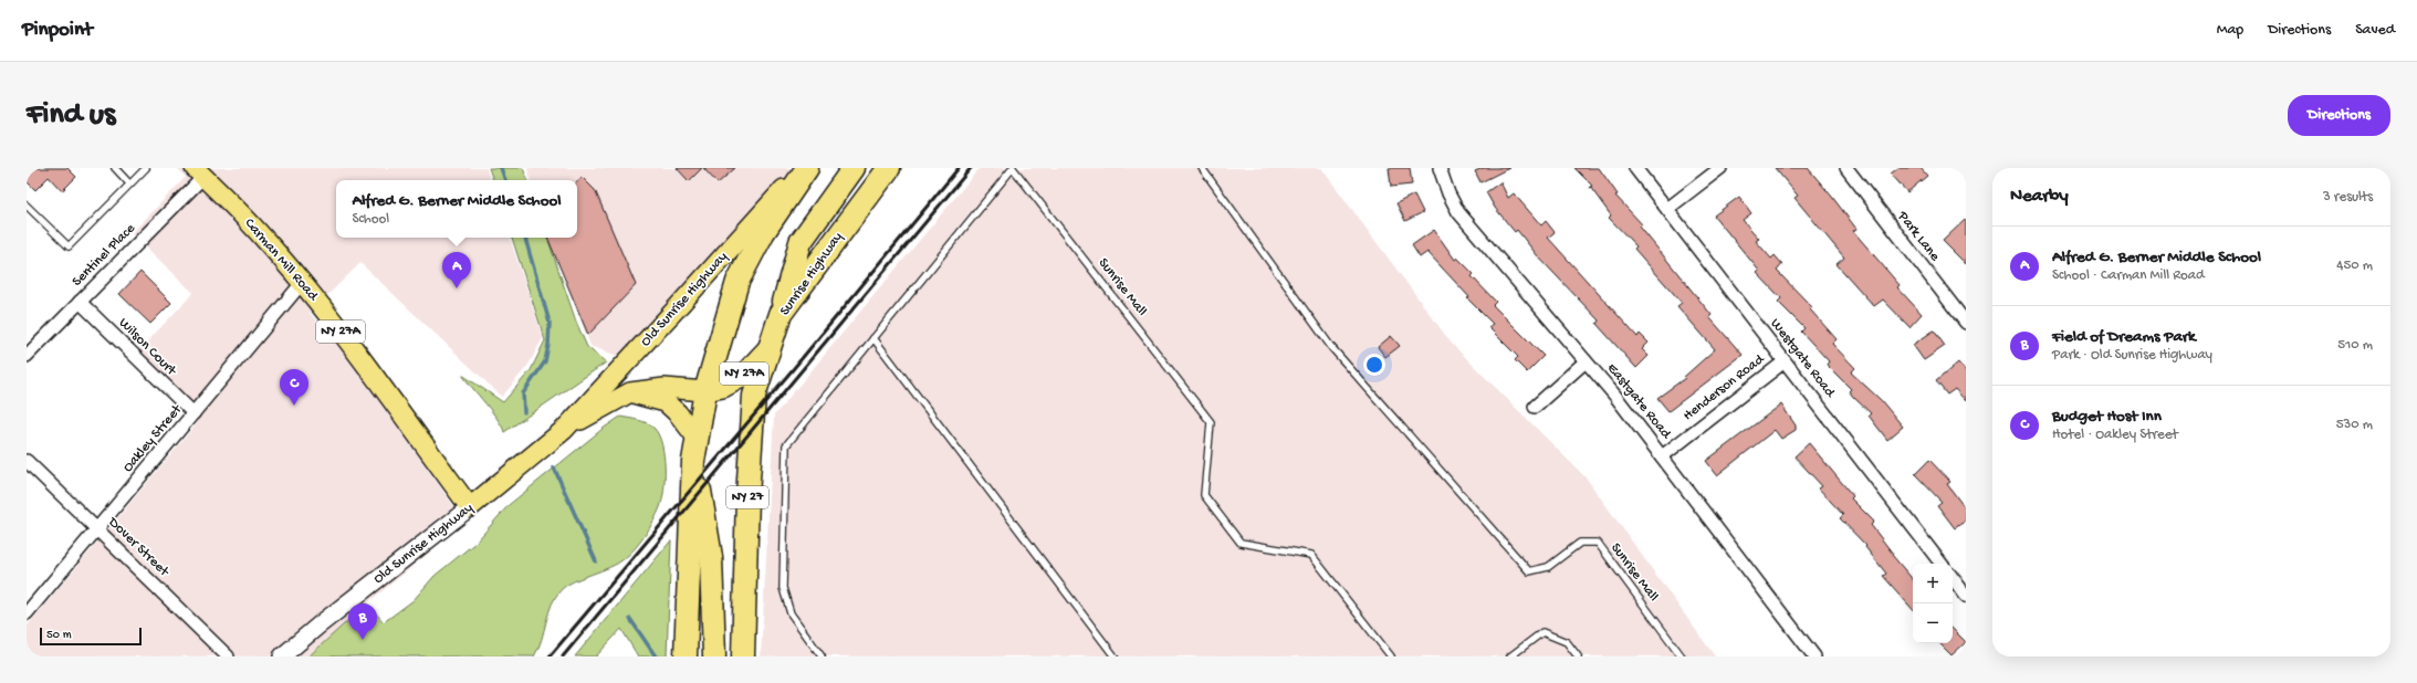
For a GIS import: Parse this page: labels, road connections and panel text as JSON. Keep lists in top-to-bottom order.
{
  "streets": {
    "highway": ["Sunrise Highway", "NY 27"],
    "main road": ["Carman Mill Road", "Old Sunrise Highway", "NY 27A"],
    "street": [
      "Park Lane",
      "Sentinel Place",
      "Wilson Court",
      "Westgate Road",
      "Henderson Road",
      "Eastgate Road",
      "Oakley Street",
      "Dover Street"
    ],
    "lane": ["Sunrise Mall"]
  },
  "crossings": [
    ["Sentinel Place", "Carman Mill Road"],
    ["Sentinel Place", "Wilson Court"],
    ["Carman Mill Road", "Old Sunrise Highway"],
    ["Carman Mill Road", "Oakley Street"],
    ["Sunrise Highway", "Old Sunrise Highway"],
    ["Wilson Court", "Oakley Street"],
    ["Westgate Road", "Henderson Road"],
    ["Henderson Road", "Eastgate Road"],
    ["Oakley Street", "Dover Street"]
  ],
  "scale_bar": "50 m",
  "page": {
    "header": "Pinpoint",
    "nav": ["Map", "Directions", "Saved"],
    "buttons": "Directions",
    "title": "Find us",
    "heading": ["Nearby", "3 results"],
    "popup": ["Alfred G. Berner Middle School", "School"],
    "list": [
      {
        "mark": "A",
        "name": "Alfred G. Berner Middle School",
        "note": "School · Carman Mill Road",
        "value": "450 m"
      },
      {
        "mark": "B",
        "name": "Field of Dreams Park",
        "note": "Park · Old Sunrise Highway",
        "value": "510 m"
      },
      {
        "mark": "C",
        "name": "Budget Host Inn",
        "note": "Hotel · Oakley Street",
        "value": "530 m"
      }
    ],
    "pins": ["A", "C", "B"],
    "map_buttons": ["+", "−"],
    "scale": "50 m"
  }
}
